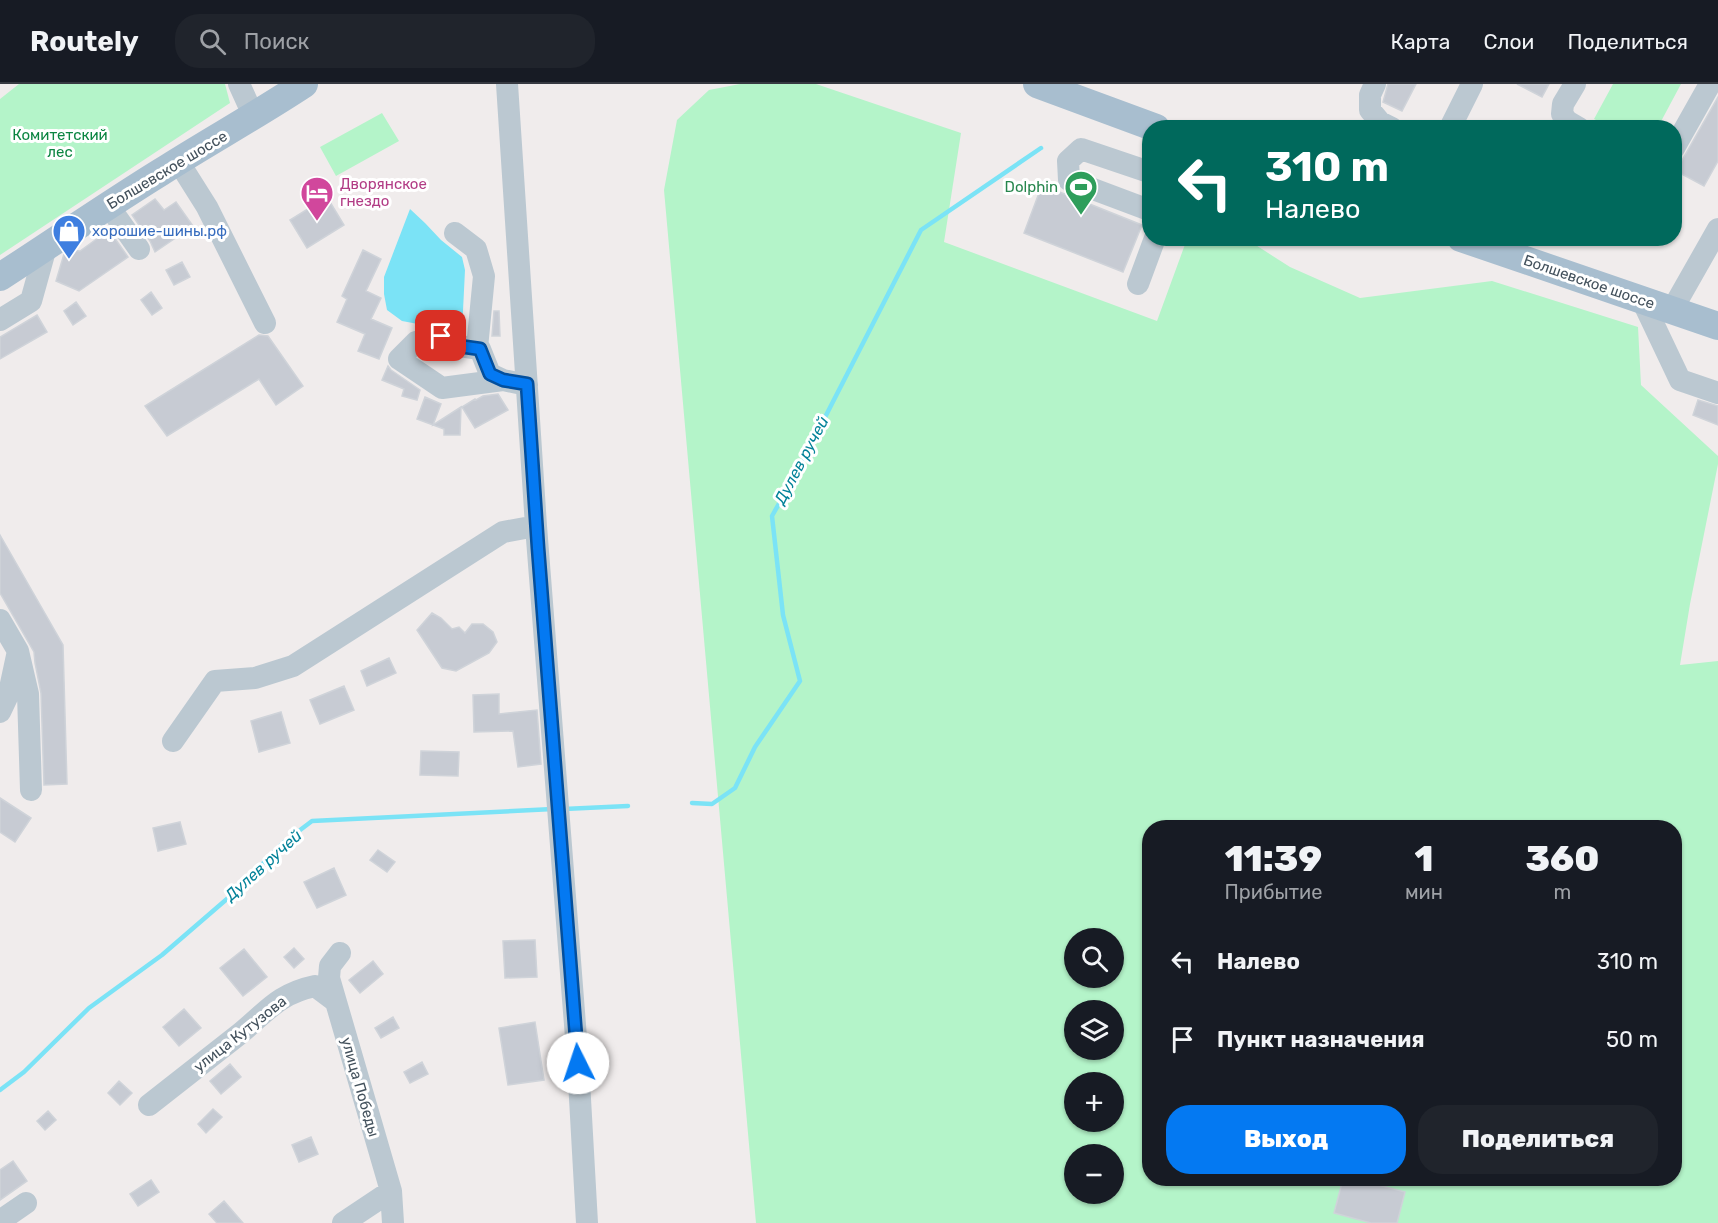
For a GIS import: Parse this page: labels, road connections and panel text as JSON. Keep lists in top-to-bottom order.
{
  "streets": {
    "main road": ["Болшевское шоссе"],
    "street": ["улица Кутузова", "улица Победы"]
  },
  "crossings": [
    ["улица Кутузова", "улица Победы"]
  ],
  "water": ["Дулев ручей"],
  "parks": ["Комитетский лес"],
  "places": {
    "sports": ["Dolphin"],
    "hotel": ["Дворянское гнездо"],
    "shop": ["хорошие-шины.рф"]
  },
  "page": {
    "header": "Routely",
    "search": "Поиск",
    "nav": ["Карта", "Слои", "Поделиться"],
    "turn": ["310 m", "Налево"],
    "eta": [
      "11:39",
      "Прибытие",
      "1",
      "мин",
      "360",
      "m"
    ],
    "list": [
      {
        "name": "Налево",
        "value": "310 m"
      },
      {
        "name": "Пункт назначения",
        "value": "50 m"
      }
    ],
    "map_buttons": ["+", "−"],
    "buttons": ["Выход", "Поделиться"]
  }
}
